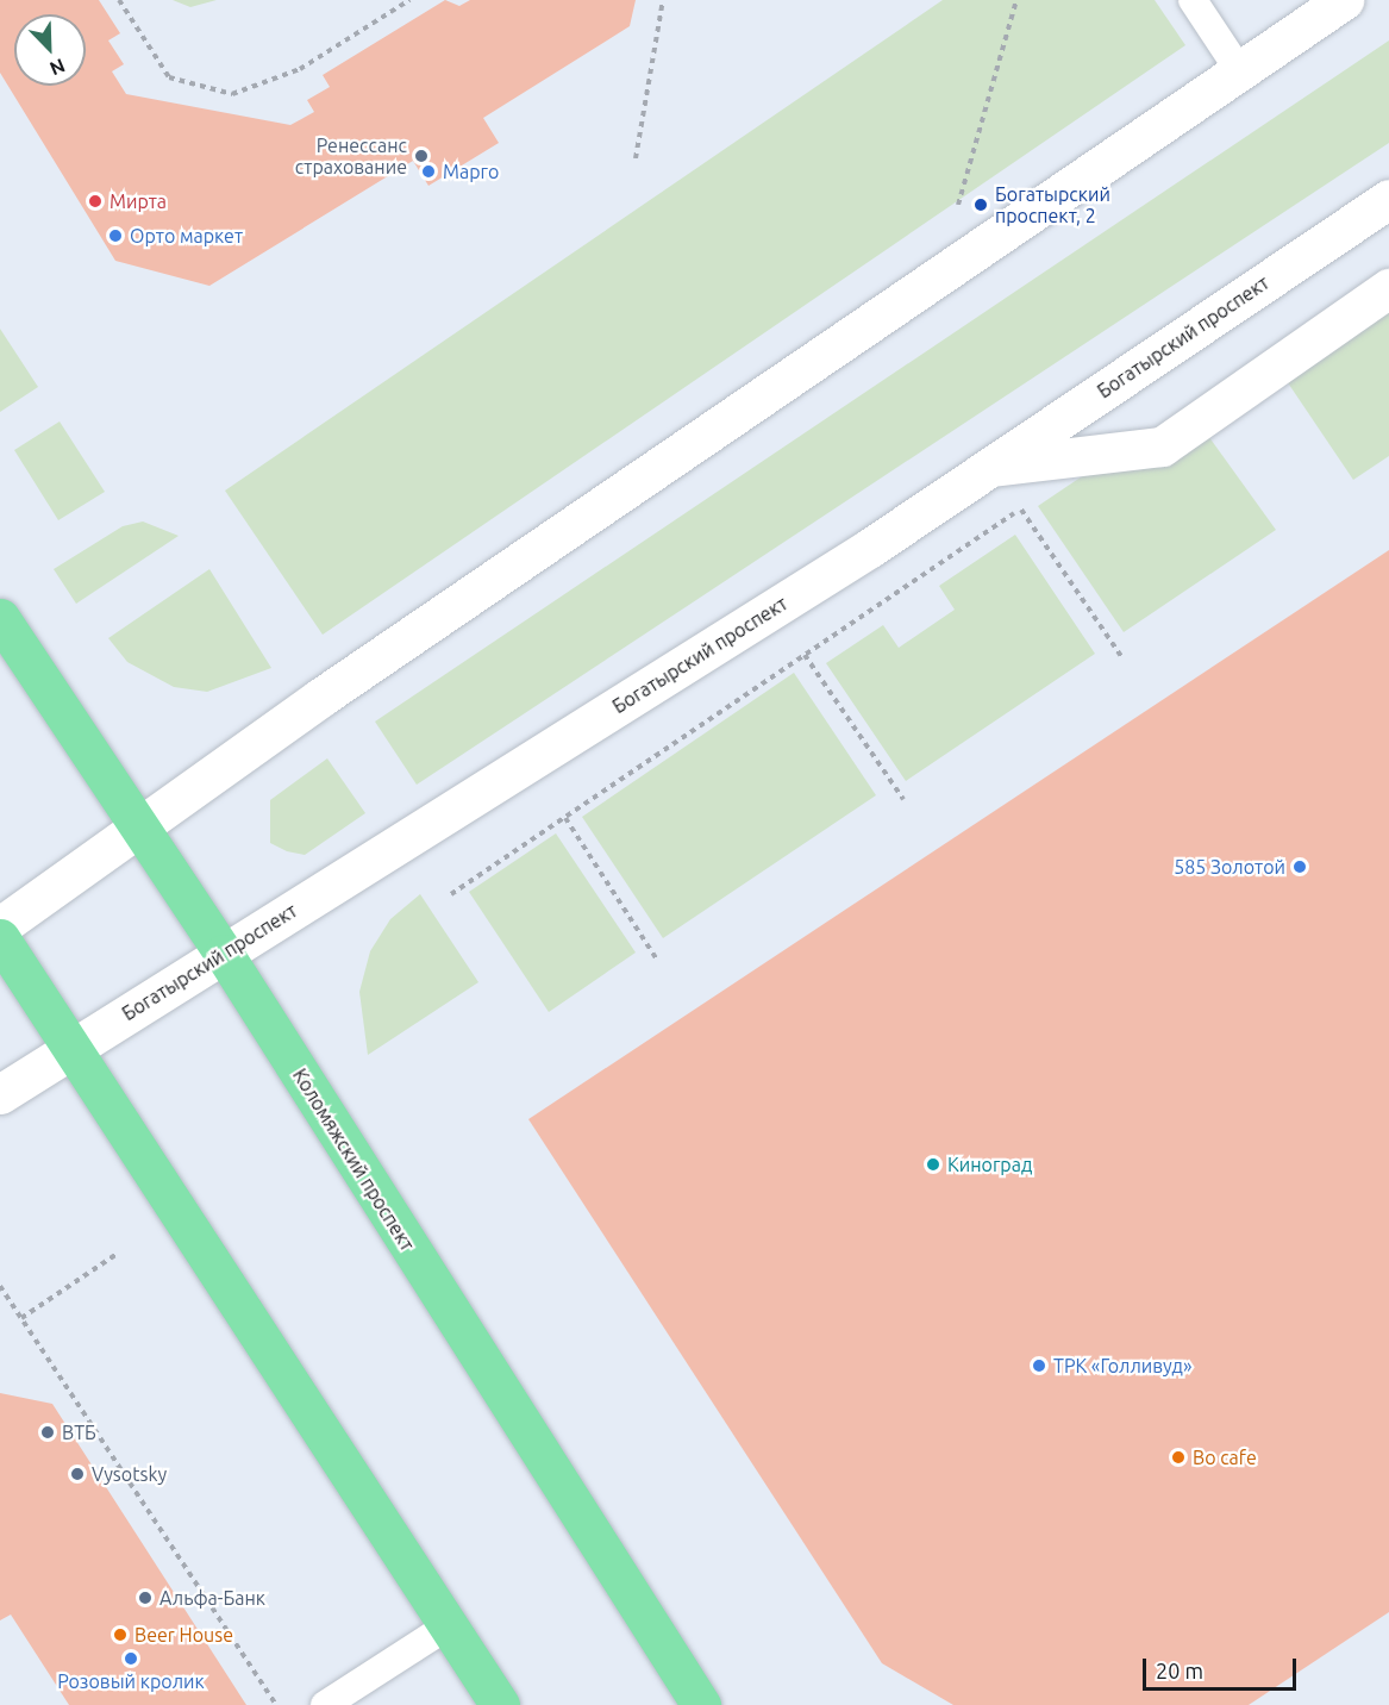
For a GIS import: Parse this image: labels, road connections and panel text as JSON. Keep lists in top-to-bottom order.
{
  "streets": {
    "main road": ["Богатырский проспект", "Коломяжский проспект"]
  },
  "crossings": [
    ["Богатырский проспект", "Коломяжский проспект"]
  ],
  "places": [
    "Ренессанс страхование",
    "Марго",
    "Мирта",
    "Богатырский проспект, 2",
    "Орто маркет",
    "585 Золотой",
    "Киноград",
    "ТРК «Голливуд»",
    "ВТБ",
    "Bo cafe",
    "Vysotsky",
    "Альфа-Банк",
    "Beer House",
    "Розовый кролик"
  ],
  "scale_bar": "20 m",
  "north": "bottom right"
}
